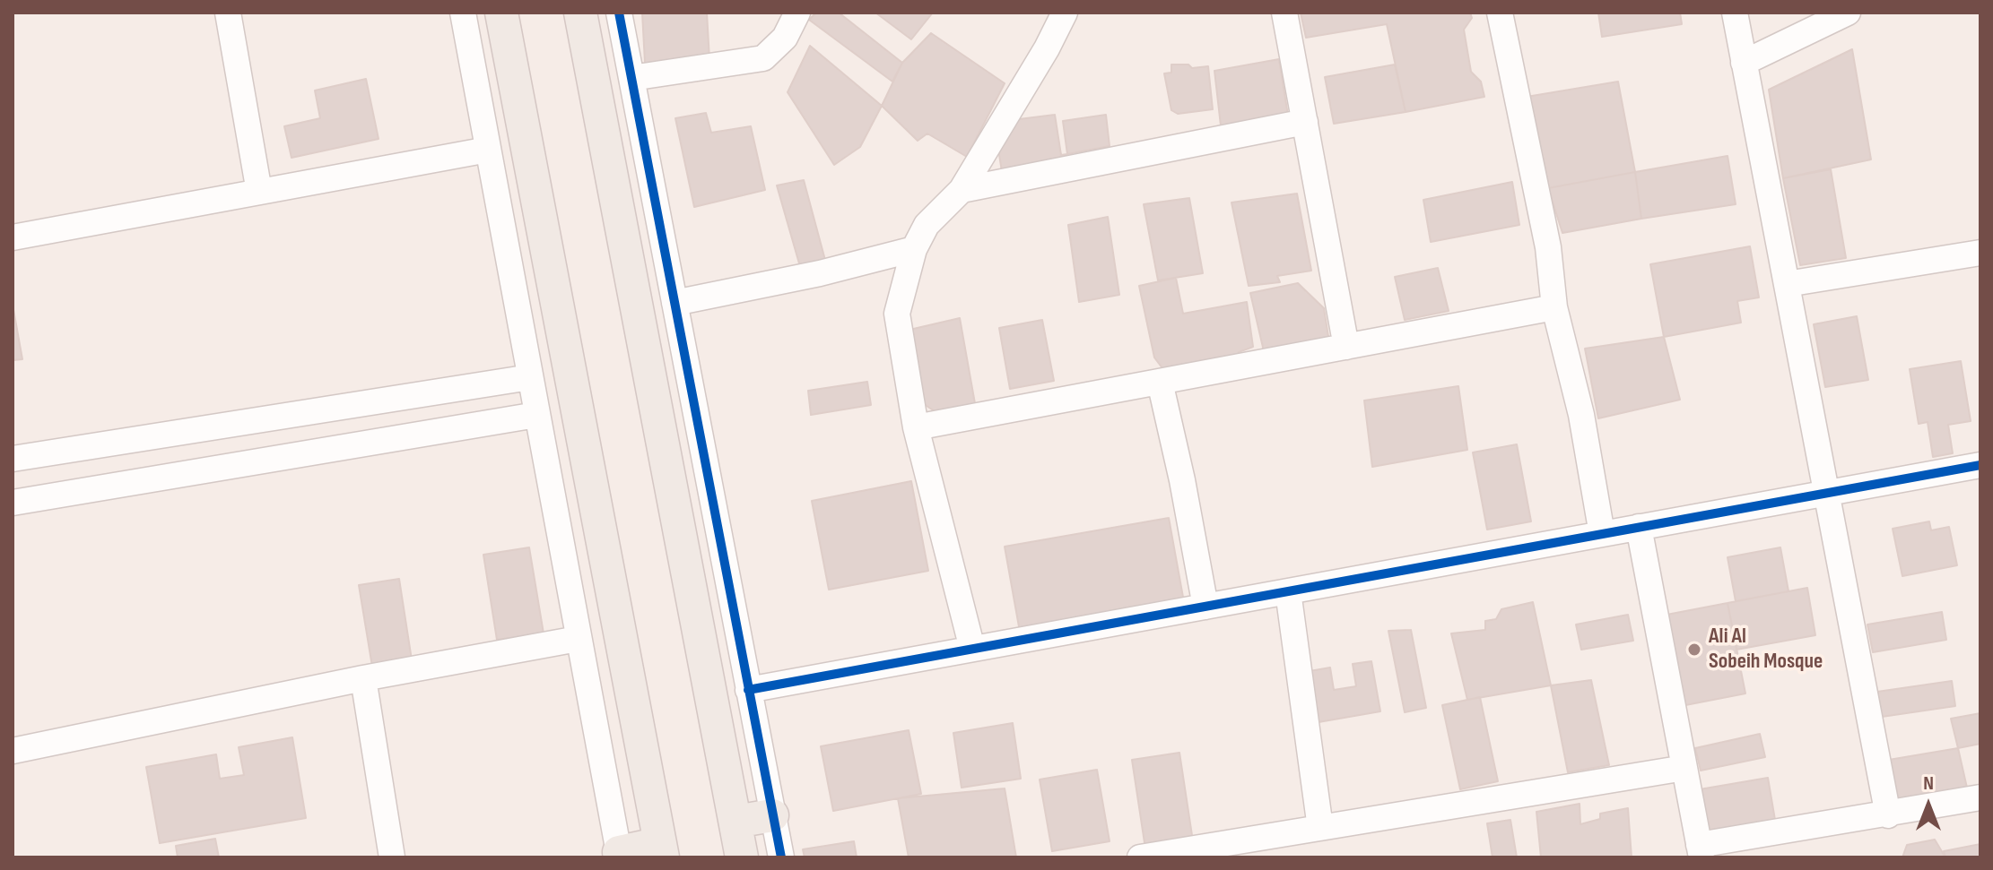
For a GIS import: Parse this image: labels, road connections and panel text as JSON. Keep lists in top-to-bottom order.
{
  "places": ["Ali Al Sobeih Mosque"],
  "north": "top"
}
